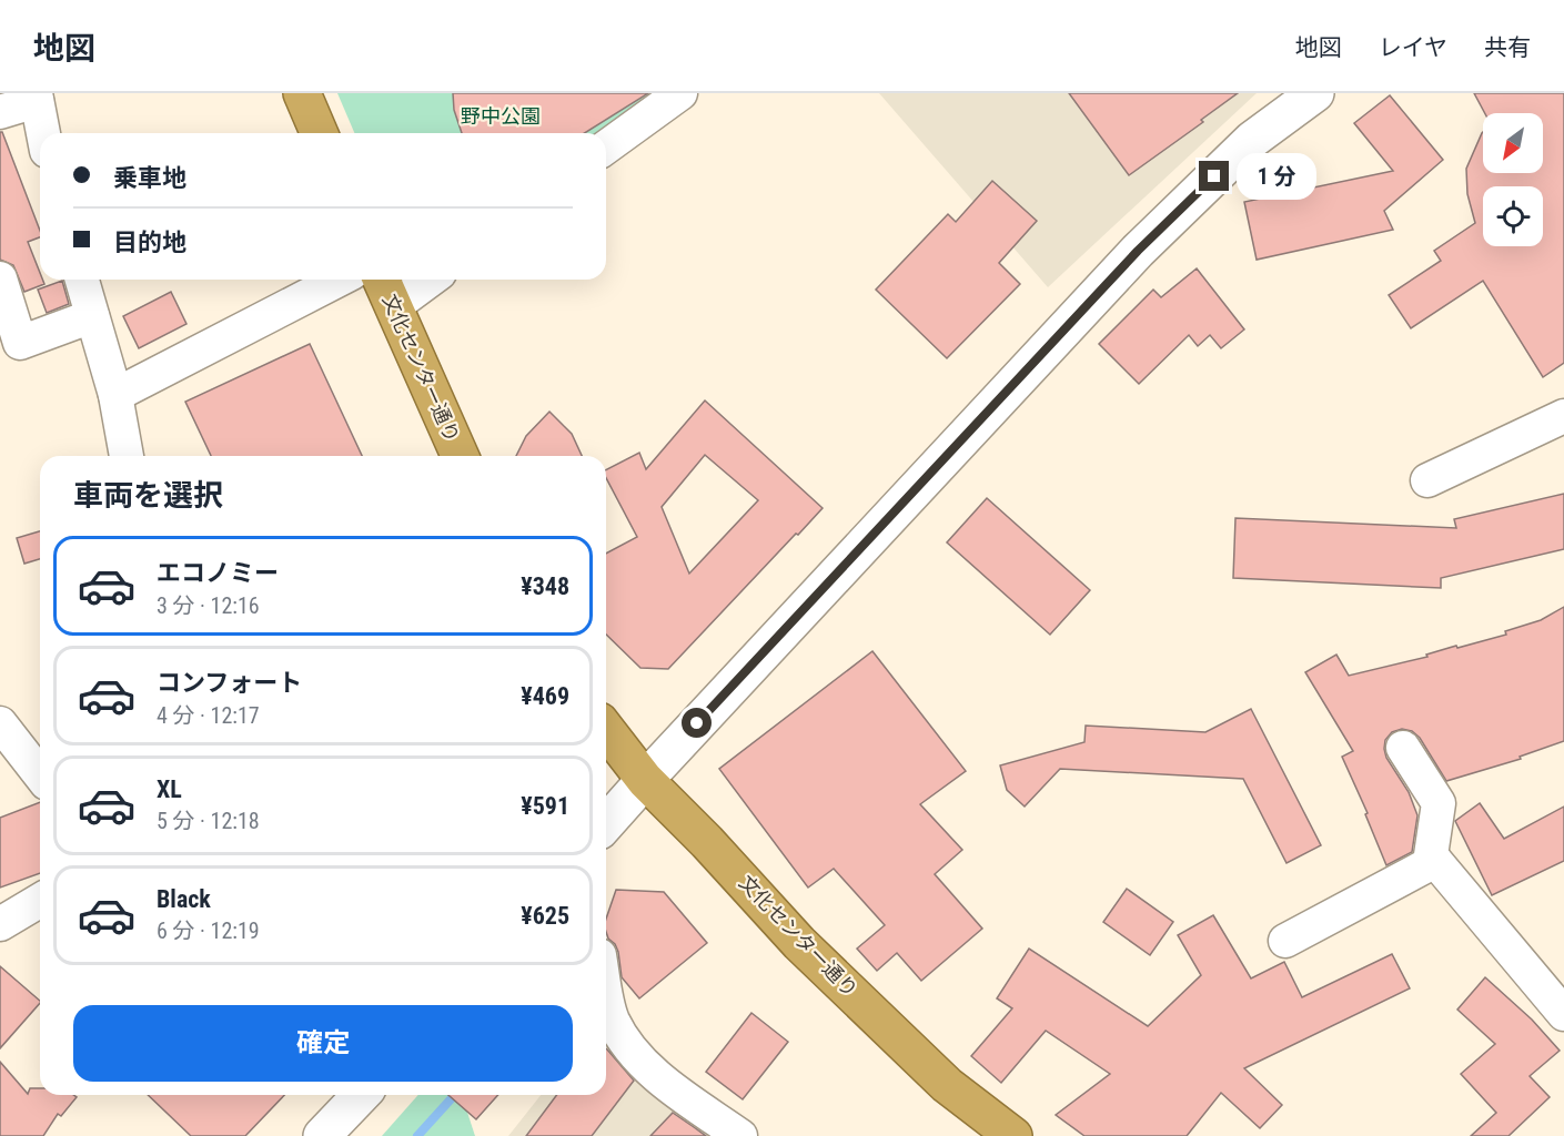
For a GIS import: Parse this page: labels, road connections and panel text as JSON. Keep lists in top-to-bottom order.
{
  "streets": {
    "highway": ["文化センター通り"]
  },
  "parks": ["野中公園"],
  "north": "bottom left",
  "page": {
    "header": "地図",
    "nav": ["地図", "レイヤ", "共有"],
    "banner": ["乗車地", "目的地"],
    "bubble": "1 分",
    "heading": "車両を選択",
    "list": [
      {
        "name": "エコノミー",
        "note": "3 分 · 12:16",
        "value": "¥348"
      },
      {
        "name": "コンフォート",
        "note": "4 分 · 12:17",
        "value": "¥469"
      },
      {
        "name": "XL",
        "note": "5 分 · 12:18",
        "value": "¥591"
      },
      {
        "name": "Black",
        "note": "6 分 · 12:19",
        "value": "¥625"
      }
    ],
    "buttons": "確定"
  }
}
